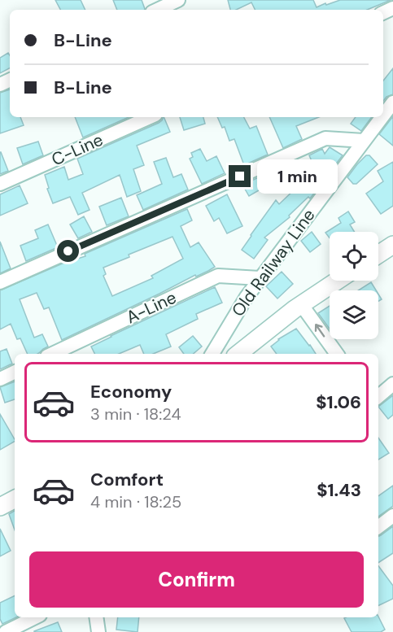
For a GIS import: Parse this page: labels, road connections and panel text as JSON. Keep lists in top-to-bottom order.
{
  "streets": {
    "street": ["C-Line", "Old Railway Line", "A-Line"]
  },
  "crossings": [
    ["Old Railway Line", "A-Line"]
  ],
  "page": {
    "banner": ["B-Line", "B-Line"],
    "bubble": "1 min",
    "list": [
      {
        "name": "Economy",
        "note": "3 min · 18:24",
        "value": "$1.06"
      },
      {
        "name": "Comfort",
        "note": "4 min · 18:25",
        "value": "$1.43"
      }
    ],
    "buttons": "Confirm"
  }
}
